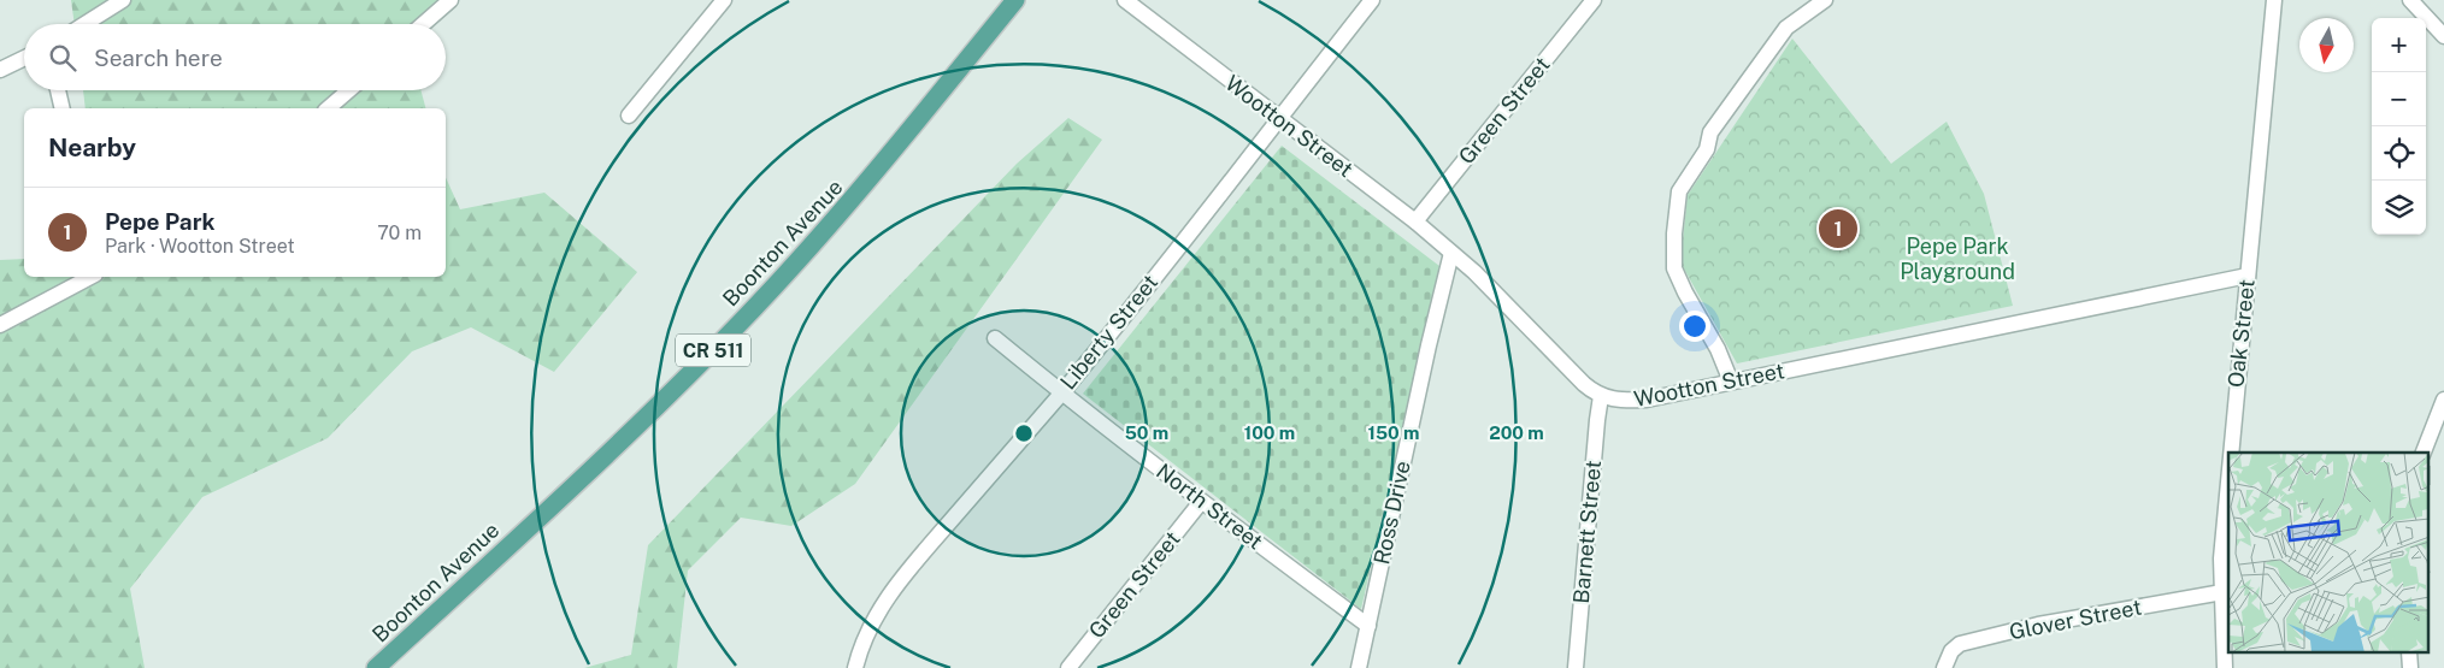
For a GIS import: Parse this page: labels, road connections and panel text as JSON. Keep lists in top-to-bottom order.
{
  "streets": {
    "main road": ["Boonton Avenue", "CR 511"],
    "street": [
      "Green Street",
      "Wootton Street",
      "Liberty Street",
      "Oak Street",
      "North Street",
      "Ross Drive",
      "Barnett Street",
      "Glover Street"
    ]
  },
  "crossings": [
    ["Green Street", "Wootton Street"],
    ["Green Street", "North Street"],
    ["Wootton Street", "Liberty Street"],
    ["Wootton Street", "Oak Street"],
    ["Wootton Street", "Ross Drive"],
    ["Wootton Street", "Barnett Street"],
    ["Liberty Street", "North Street"],
    ["Oak Street", "Glover Street"],
    ["North Street", "Ross Drive"]
  ],
  "parks": ["Pepe Park Playground"],
  "north": "bottom",
  "page": {
    "map_buttons": ["+", "−"],
    "search": "Search here",
    "heading": "Nearby",
    "list": [
      {
        "mark": "1",
        "name": "Pepe Park",
        "note": "Park · Wootton Street",
        "value": "70 m"
      }
    ],
    "pins": "1"
  },
  "rings": [
    "50 m",
    "100 m",
    "150 m",
    "200 m"
  ]
}
